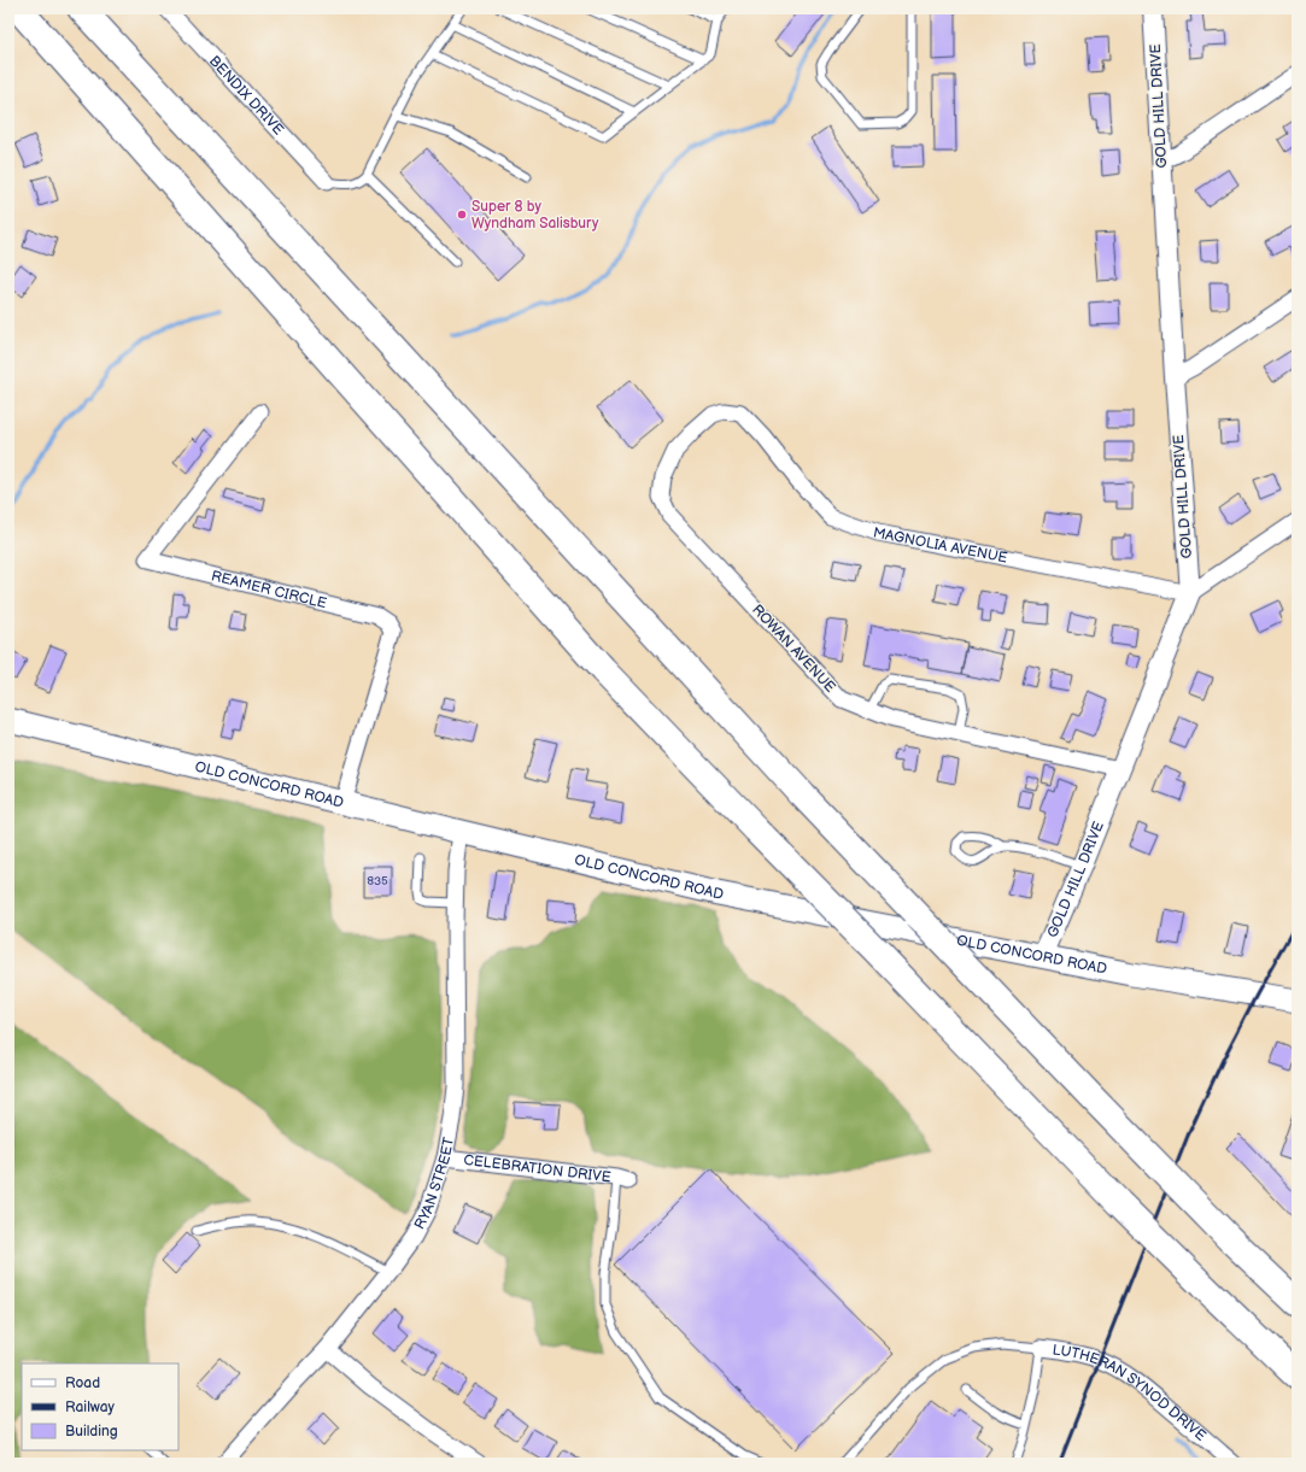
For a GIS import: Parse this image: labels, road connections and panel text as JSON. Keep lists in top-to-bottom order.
{
  "streets": {
    "main road": ["OLD CONCORD ROAD"],
    "street": [
      "BENDIX DRIVE",
      "GOLD HILL DRIVE",
      "MAGNOLIA AVENUE",
      "REAMER CIRCLE",
      "ROWAN AVENUE",
      "CELEBRATION DRIVE",
      "RYAN STREET",
      "LUTHERAN SYNOD DRIVE"
    ]
  },
  "crossings": [
    ["GOLD HILL DRIVE", "MAGNOLIA AVENUE"],
    ["GOLD HILL DRIVE", "ROWAN AVENUE"],
    ["GOLD HILL DRIVE", "OLD CONCORD ROAD"],
    ["MAGNOLIA AVENUE", "ROWAN AVENUE"],
    ["REAMER CIRCLE", "OLD CONCORD ROAD"],
    ["OLD CONCORD ROAD", "RYAN STREET"],
    ["CELEBRATION DRIVE", "RYAN STREET"]
  ],
  "places": ["Super 8 by Wyndham Salisbury"],
  "house_numbers": ["835"],
  "legend": ["Road", "Railway", "Building"]
}
